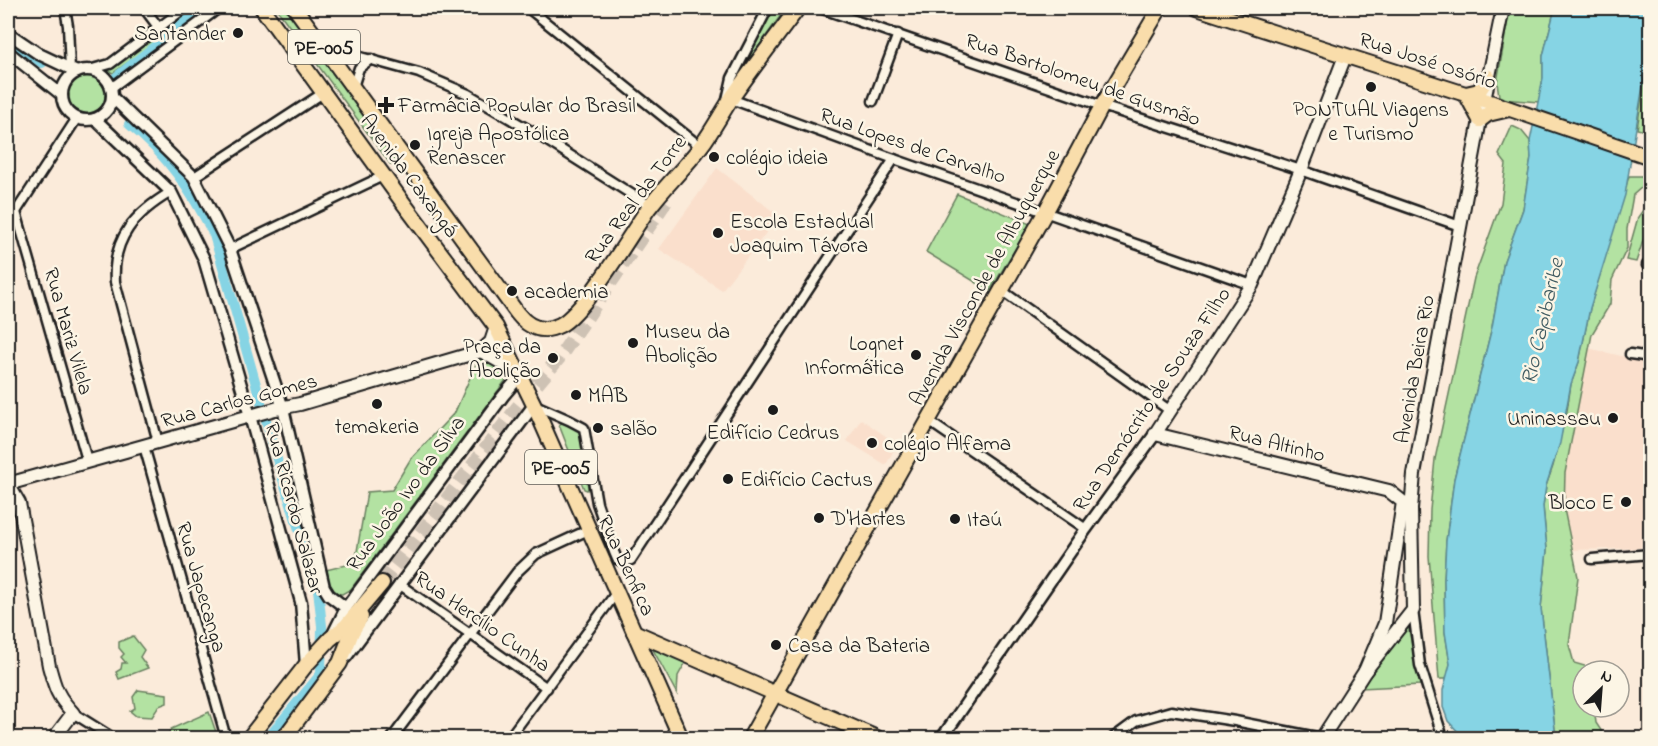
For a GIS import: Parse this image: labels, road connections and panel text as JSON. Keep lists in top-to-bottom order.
{
  "streets": {
    "main road": [
      "PE-005",
      "Rua José Osório",
      "Avenida Caxangá",
      "Rua Real da Torre",
      "Avenida Visconde de Albuquerque",
      "Avenida Beira Rio",
      "Rua Demócrito de Souza Filho",
      "Rua Carlos Gomes",
      "Rua Altinho",
      "Rua João Ivo da Silva",
      "Rua Benfica"
    ],
    "street": [
      "Rua Bartolomeu de Gusmão",
      "Rua Lopes de Carvalho",
      "Rua Mariz Vilela",
      "Rua Ricardo Salazar",
      "Rua Japecanga",
      "Rua Hercílio Cunha"
    ]
  },
  "crossings": [
    ["PE-005", "Rua Benfica"],
    ["Rua José Osório", "Avenida Beira Rio"],
    ["Rua José Osório", "Rua Demócrito de Souza Filho"],
    ["Rua Bartolomeu de Gusmão", "Avenida Visconde de Albuquerque"],
    ["Rua Bartolomeu de Gusmão", "Avenida Beira Rio"],
    ["Rua Bartolomeu de Gusmão", "Rua Demócrito de Souza Filho"],
    ["Rua Lopes de Carvalho", "Rua Real da Torre"],
    ["Rua Lopes de Carvalho", "Avenida Visconde de Albuquerque"],
    ["Rua Lopes de Carvalho", "Rua Demócrito de Souza Filho"],
    ["Avenida Caxangá", "Rua Real da Torre"],
    ["Avenida Caxangá", "Rua João Ivo da Silva"],
    ["Avenida Caxangá", "Rua Benfica"],
    ["Avenida Visconde de Albuquerque", "Rua Benfica"],
    ["Rua Mariz Vilela", "Rua Carlos Gomes"],
    ["Rua Demócrito de Souza Filho", "Rua Altinho"],
    ["Rua Carlos Gomes", "Rua Ricardo Salazar"],
    ["Rua Carlos Gomes", "Rua Japecanga"],
    ["Rua João Ivo da Silva", "Rua Ricardo Salazar"],
    ["Rua João Ivo da Silva", "Rua Benfica"],
    ["Rua João Ivo da Silva", "Rua Hercílio Cunha"]
  ],
  "water": ["Rio Capibaribe"],
  "places": {
    "other": [
      "Santander",
      "PONTUAL Viagens e Turismo",
      "Igreja Apostólica Renascer",
      "colégio ideia",
      "Escola Estadual Joaquim Távora",
      "academia",
      "Museu da Abolição",
      "Lognet Informática",
      "Praça da Abolição",
      "MAB",
      "temakeria",
      "Edifício Cedrus",
      "Uninassau",
      "salão",
      "colégio Alfama",
      "Edifício Cactus",
      "Bloco E",
      "D'Hartes",
      "Itaú",
      "Casa da Bateria"
    ],
    "health": ["Farmácia Popular do Brasil"]
  },
  "north": "top right"
}
